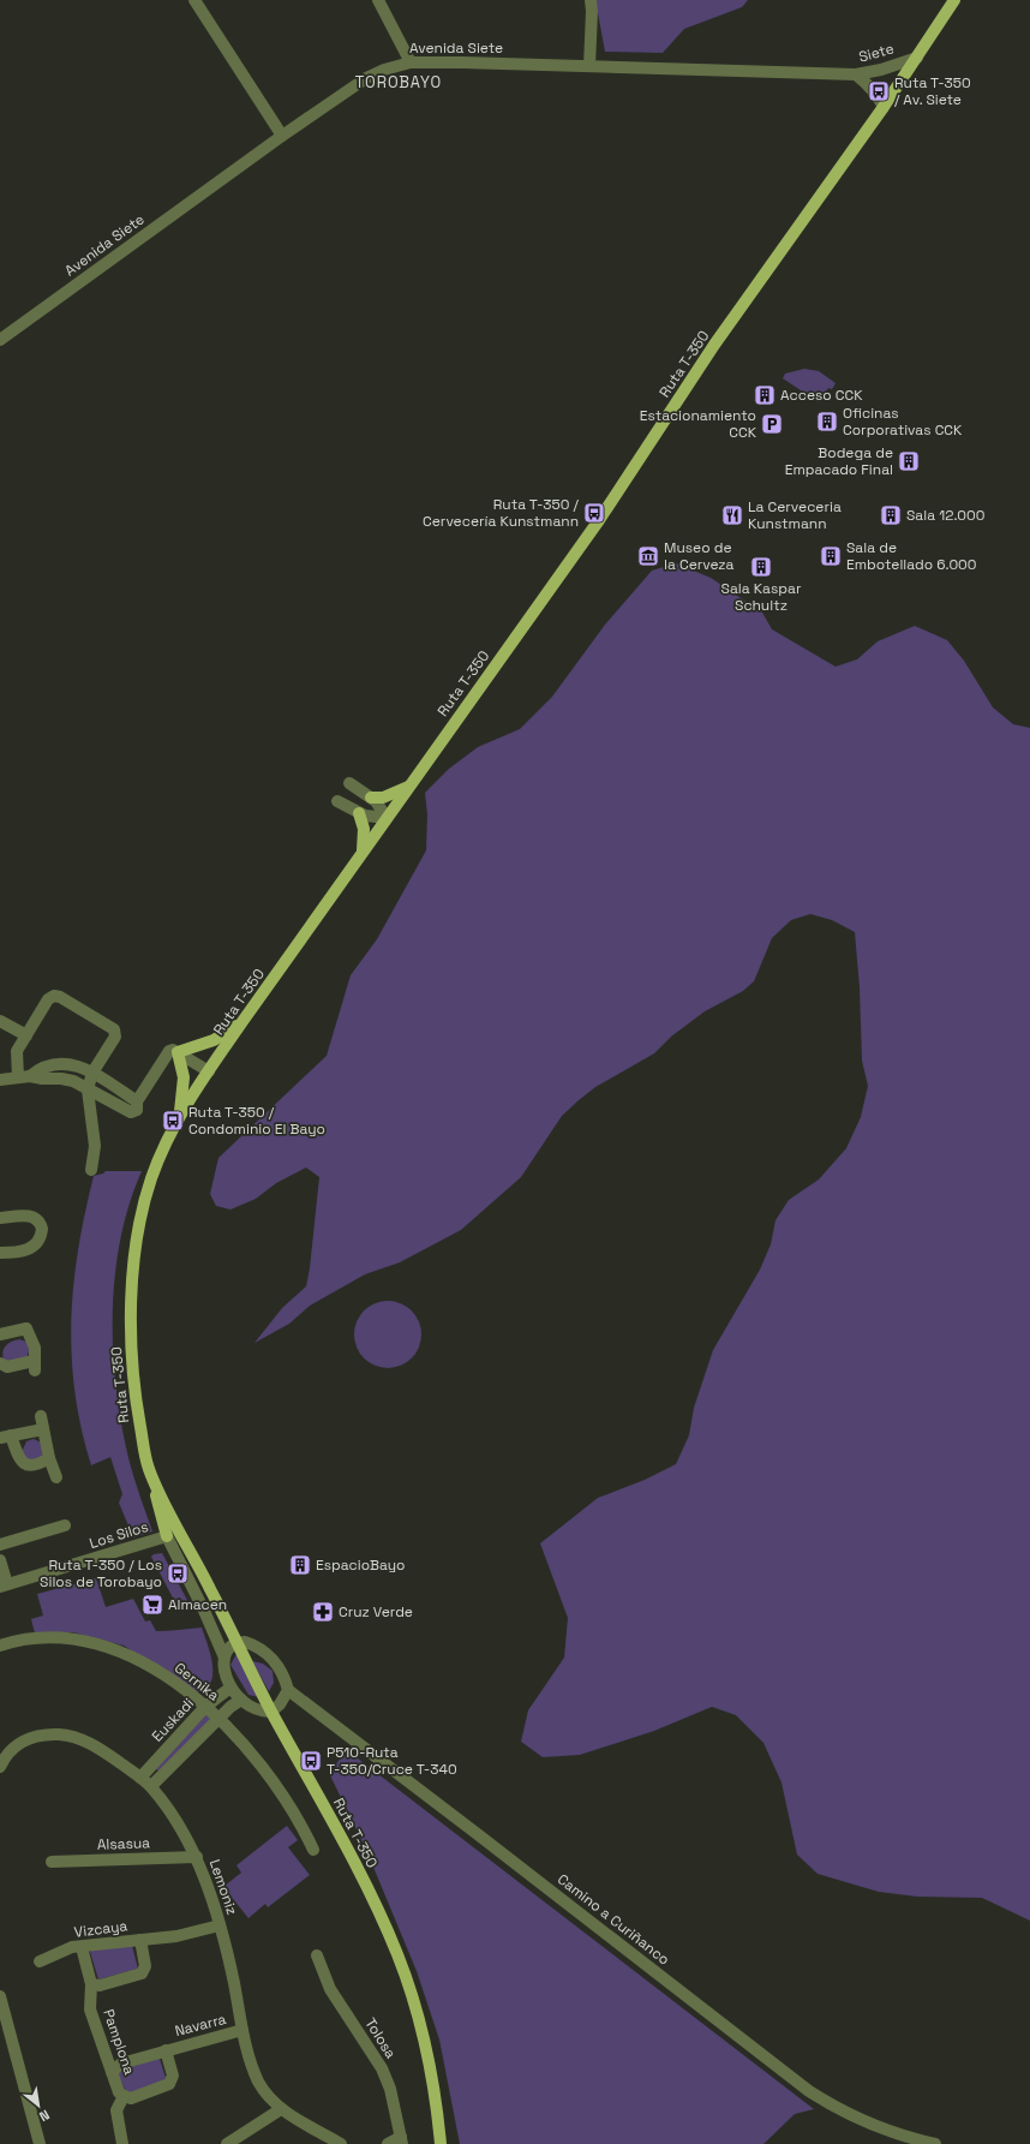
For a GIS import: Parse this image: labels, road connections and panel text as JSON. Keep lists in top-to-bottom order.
{
  "streets": {
    "main road": ["Ruta T-350"],
    "street": [
      "Avenida Siete",
      "Siete",
      "Los Silos",
      "Gernika",
      "Euskadi",
      "Alsasua",
      "Lemoniz",
      "Camino a Curiñanco",
      "Vizcaya",
      "Navarra",
      "Tolosa",
      "Pamplona"
    ]
  },
  "crossings": [
    ["Avenida Siete", "Siete"],
    ["Siete", "Ruta T-350"],
    ["Ruta T-350", "Los Silos"],
    ["Los Silos", "Euskadi"],
    ["Gernika", "Euskadi"],
    ["Euskadi", "Lemoniz"],
    ["Alsasua", "Lemoniz"],
    ["Lemoniz", "Vizcaya"],
    ["Lemoniz", "Navarra"],
    ["Vizcaya", "Pamplona"],
    ["Navarra", "Pamplona"]
  ],
  "districts": ["TOROBAYO"],
  "places": {
    "bus stop": [
      "Ruta T-350 / Av. Siete",
      "Ruta T-350 / Cervecería Kunstmann",
      "Ruta T-350 / Condominio El Bayo",
      "Ruta T-350 / Los Silos de Torobayo",
      "P510-Ruta T-350/Cruce T-340"
    ],
    "building": [
      "Acceso CCK",
      "Oficinas Corporativas CCK",
      "Bodega de Empacado Final",
      "Sala 12.000",
      "Sala de Embotellado 6.000",
      "Sala Kaspar Schultz",
      "EspacioBayo"
    ],
    "parking": ["Estacionamiento CCK"],
    "restaurant": ["La Cerveceria Kunstmann"],
    "museum": ["Museo de la Cerveza"],
    "supermarket": ["Almacen"],
    "pharmacy": ["Cruz Verde"]
  },
  "north": "bottom right"
}
